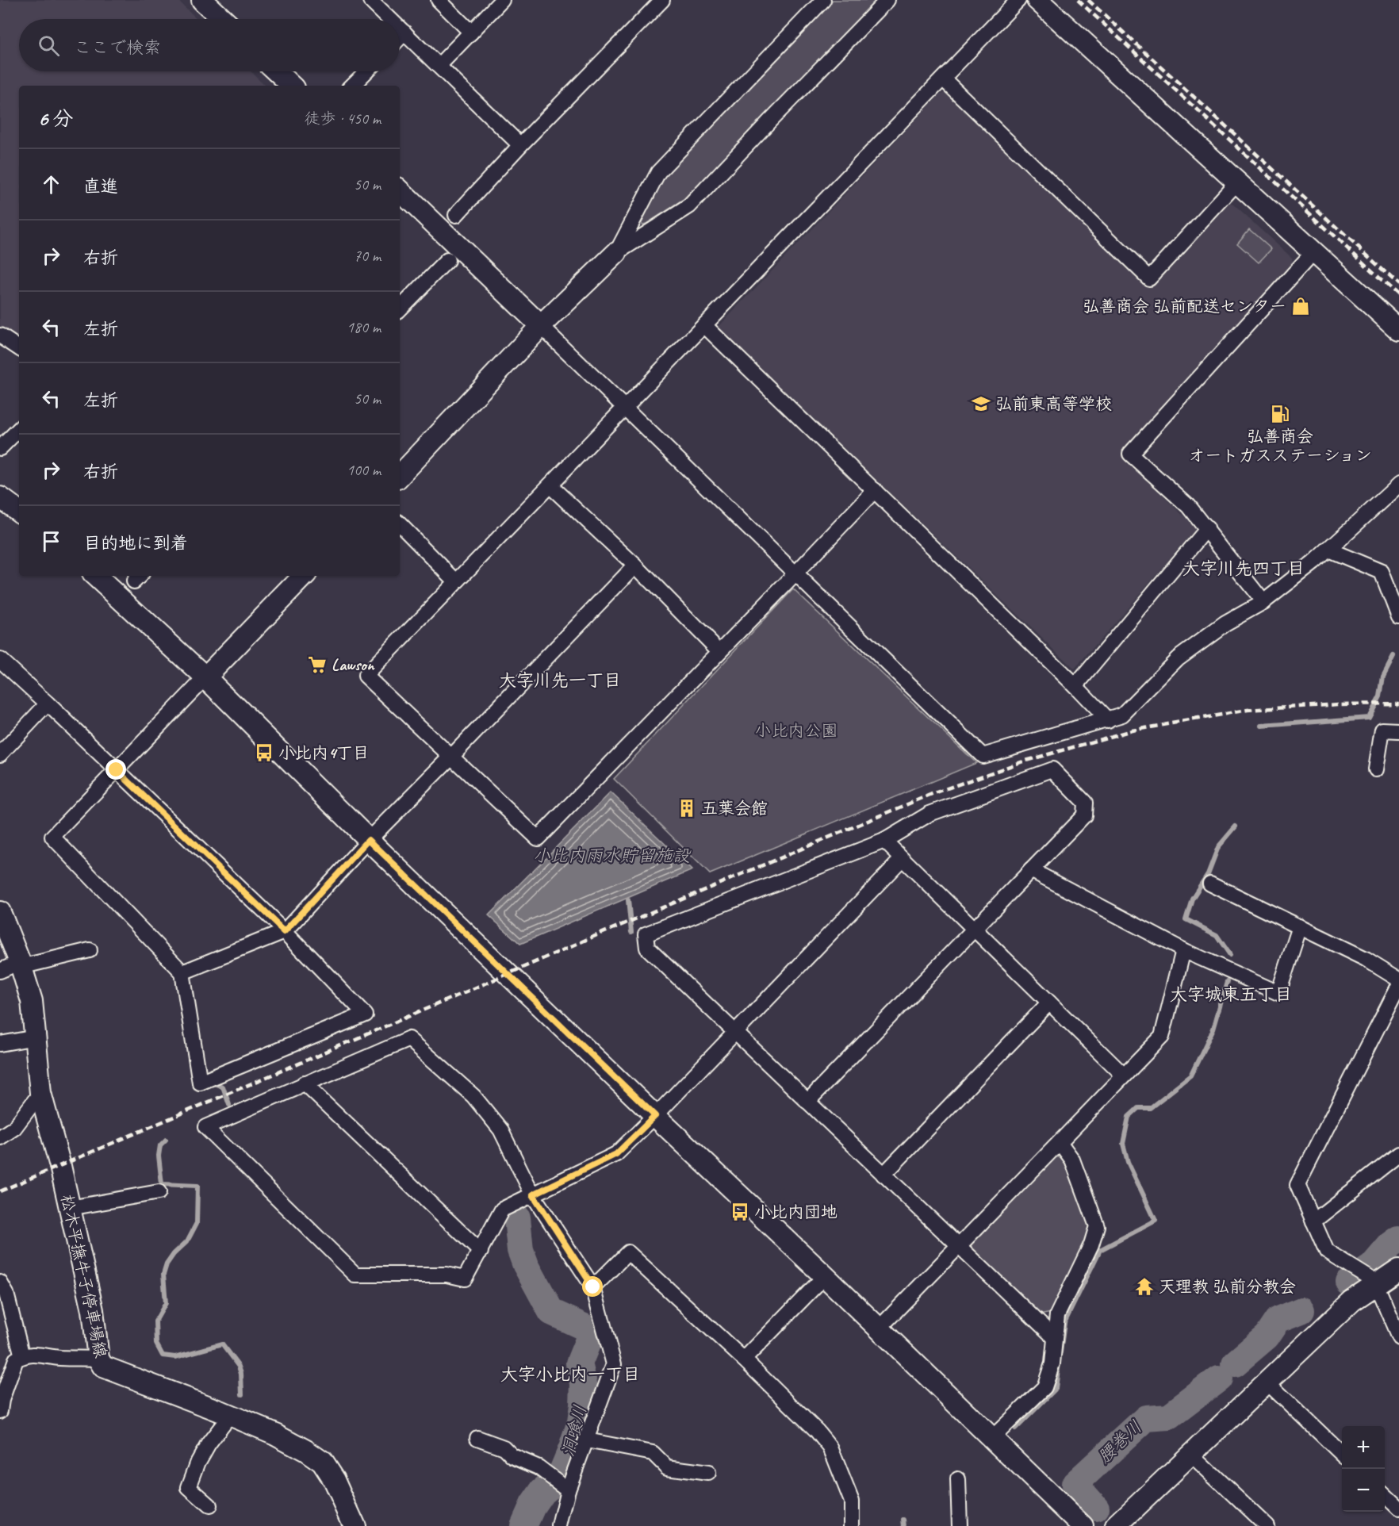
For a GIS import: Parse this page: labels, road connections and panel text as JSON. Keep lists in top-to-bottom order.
{
  "streets": {
    "street": ["松木平撫牛子停車場線"]
  },
  "districts": [
    "大字川先四丁目",
    "大字川先一丁目",
    "大字城東五丁目",
    "大字小比内一丁目"
  ],
  "water": ["小比内雨水貯留施設", "洞喰川", "腰巻川"],
  "parks": ["小比内公園"],
  "places": {
    "shop": ["弘善商会 弘前配送センター"],
    "school or university": ["弘前東高等学校"],
    "fuel station": ["弘善商会 オートガスステーション"],
    "supermarket": ["Lawson"],
    "bus stop": ["小比内4丁目", "小比内団地"],
    "building": ["五葉会館"],
    "temple": ["天理教 弘前分教会"]
  },
  "page": {
    "search": "ここで検索",
    "heading": ["6 分", "徒歩 · 450 m"],
    "list": [
      ["直進", "50 m"],
      ["右折", "70 m"],
      ["左折", "180 m"],
      ["左折", "50 m"],
      ["右折", "100 m"],
      "目的地に到着"
    ],
    "map_buttons": ["+", "−"]
  }
}
